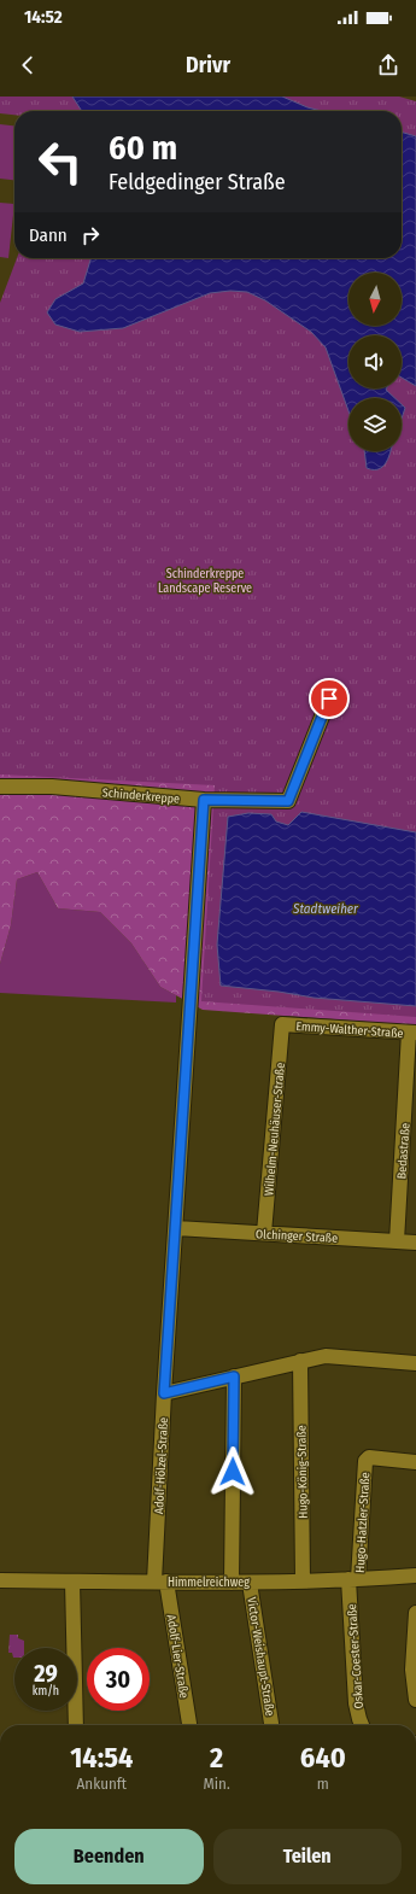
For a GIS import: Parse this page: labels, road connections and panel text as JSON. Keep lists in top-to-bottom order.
{
  "streets": {
    "street": [
      "Schinderkreppe",
      "Emmy-Walther-Straße",
      "Wilhelm-Neuhäuser-Straße",
      "Bedastraße",
      "Olchinger Straße",
      "Adolf-Hölzel-Straße",
      "Hugo-König-Straße",
      "Hugo-Hatzler-Straße",
      "Himmelreichweg",
      "Adolf-Lier-Straße",
      "Victor-Weishaupt-Straße",
      "Oskar-Coester-Straße"
    ]
  },
  "crossings": [
    ["Schinderkreppe", "Adolf-Hölzel-Straße"],
    ["Emmy-Walther-Straße", "Wilhelm-Neuhäuser-Straße"],
    ["Emmy-Walther-Straße", "Bedastraße"],
    ["Wilhelm-Neuhäuser-Straße", "Olchinger Straße"],
    ["Bedastraße", "Olchinger Straße"],
    ["Olchinger Straße", "Adolf-Hölzel-Straße"],
    ["Adolf-Hölzel-Straße", "Himmelreichweg"],
    ["Adolf-Hölzel-Straße", "Adolf-Lier-Straße"],
    ["Hugo-König-Straße", "Himmelreichweg"],
    ["Hugo-Hatzler-Straße", "Himmelreichweg"],
    ["Hugo-Hatzler-Straße", "Oskar-Coester-Straße"],
    ["Himmelreichweg", "Adolf-Lier-Straße"],
    ["Himmelreichweg", "Victor-Weishaupt-Straße"],
    ["Himmelreichweg", "Oskar-Coester-Straße"]
  ],
  "water": ["Stadtweiher"],
  "parks": ["Schinderkreppe Landscape Reserve"],
  "north": "bottom",
  "page": {
    "status": "14:52",
    "header": "Drivr",
    "turn": ["60 m", "Feldgedinger Straße"],
    "then": "Dann",
    "speed": "29 km/h",
    "limit": "30",
    "eta": [
      "14:54",
      "Ankunft",
      "2",
      "Min.",
      "640",
      "m"
    ],
    "buttons": ["Beenden", "Teilen"]
  }
}
